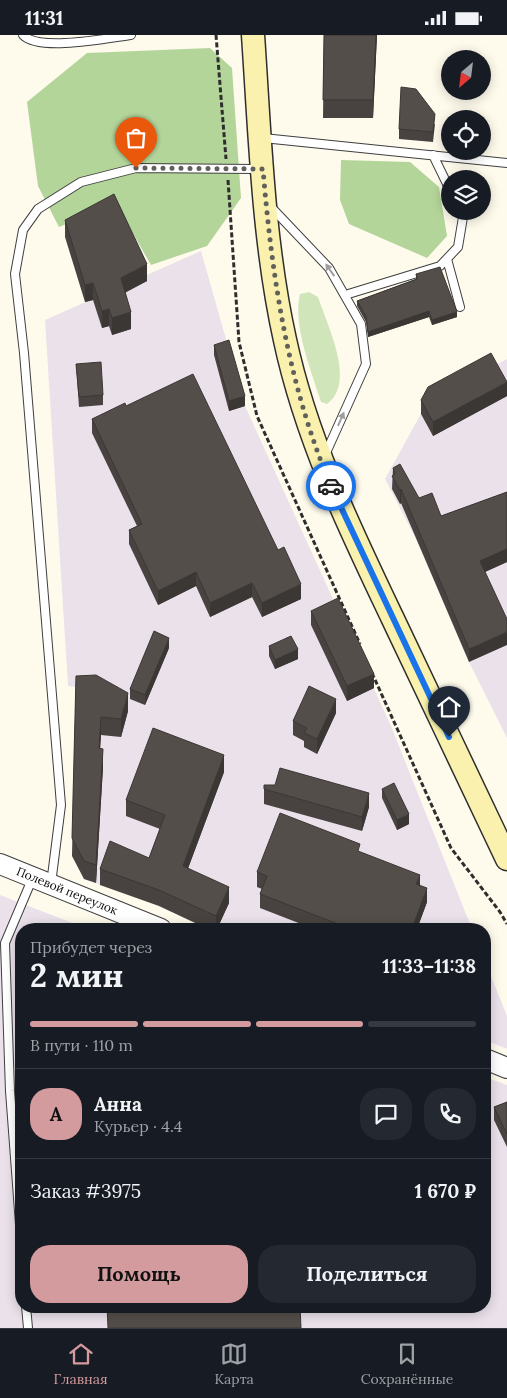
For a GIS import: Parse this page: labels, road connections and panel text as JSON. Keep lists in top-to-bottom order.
{
  "streets": {
    "street": ["Полевой переулок"]
  },
  "north": "bottom left",
  "page": {
    "status": "11:31",
    "heading": ["2 мин", "Прибудет через", "11:33–11:38"],
    "panel": [
      "Анна",
      "Курьер · 4.4",
      "Заказ #3975",
      "1 670 ₽"
    ],
    "bar": "В пути · 110 m",
    "round": "А",
    "buttons": ["Помощь", "Поделиться"],
    "tabs": ["Главная", "Карта", "Сохранённые"]
  }
}
